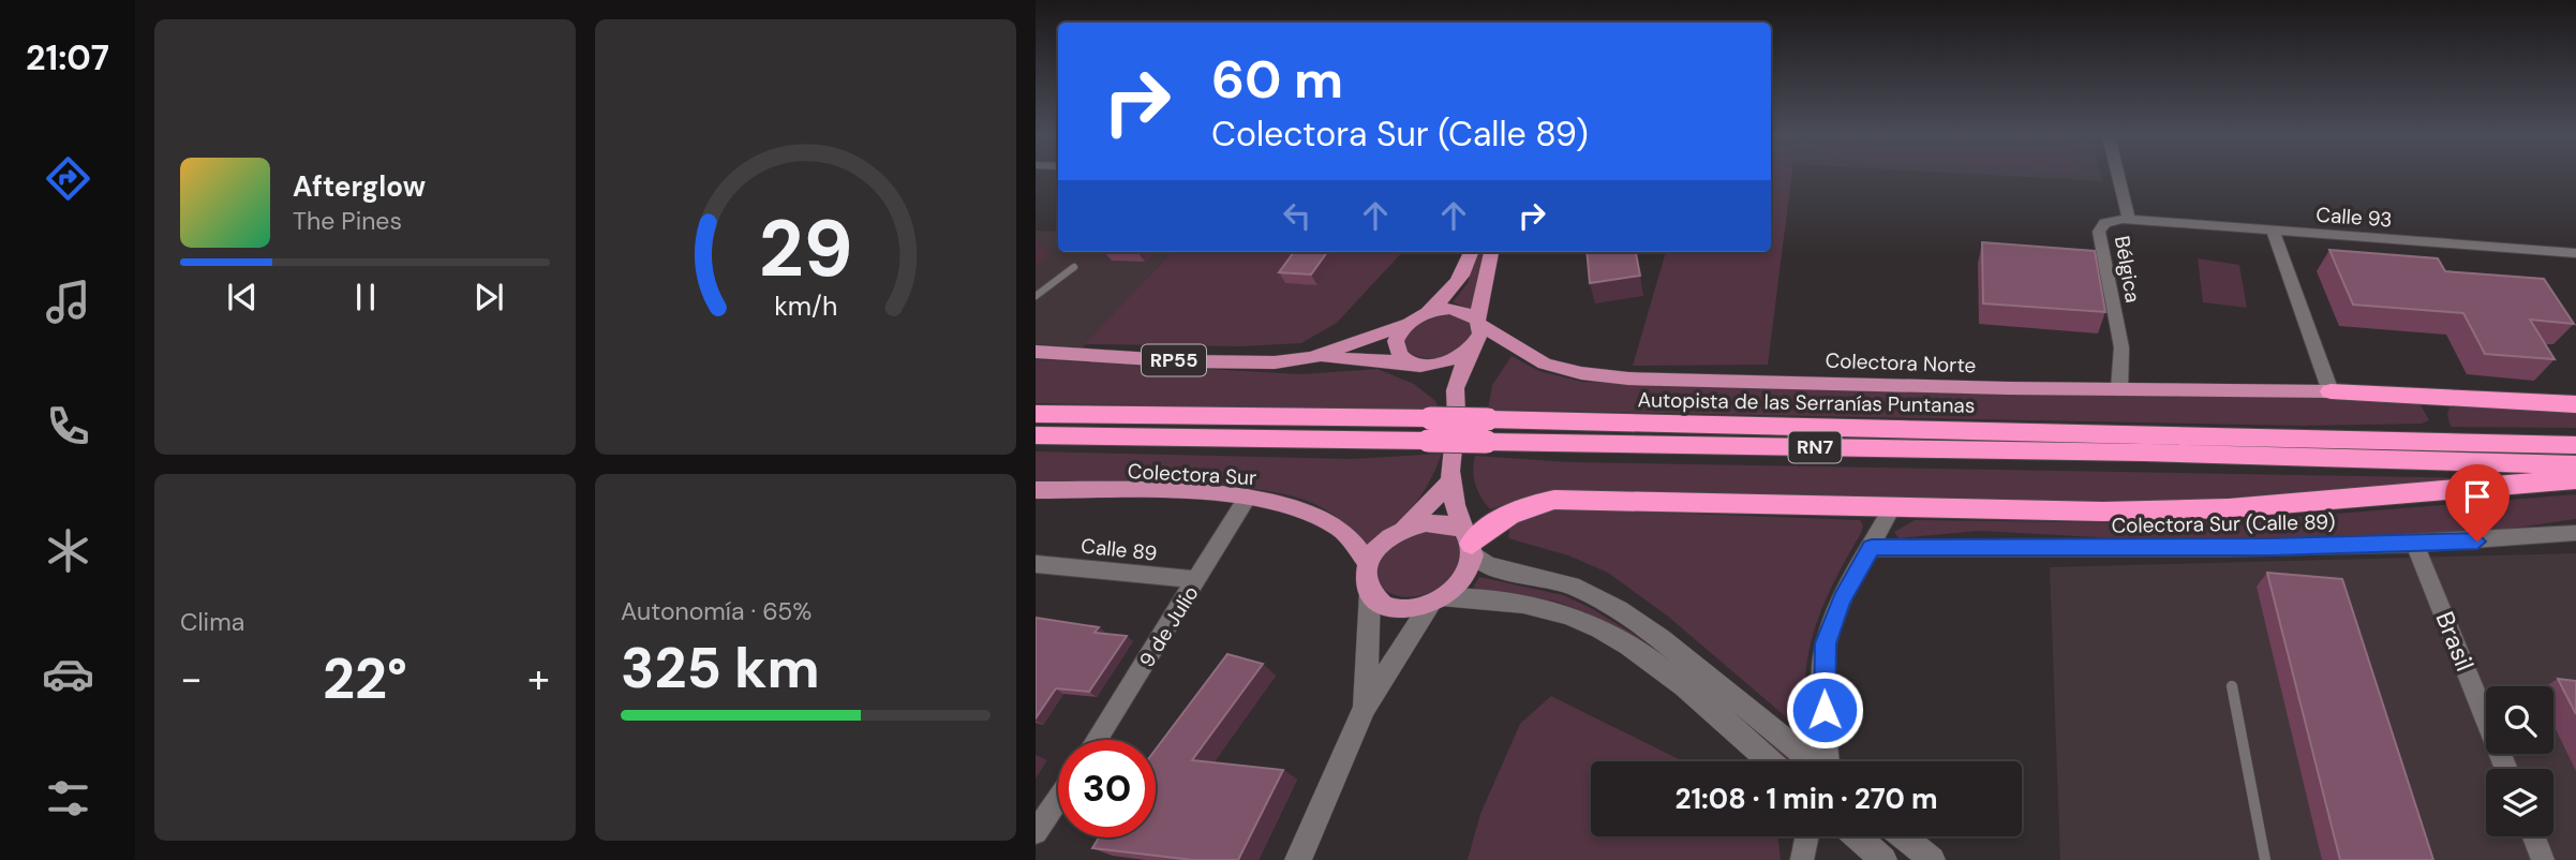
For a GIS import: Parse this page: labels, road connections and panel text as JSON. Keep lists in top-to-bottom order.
{
  "streets": {
    "highway": ["Autopista de las Serranías Puntanas", "RN7"],
    "main road": ["RP55", "Colectora Norte", "Colectora Sur"],
    "street": [
      "Calle 93",
      "Bélgica",
      "Colectora Sur (Calle 89)",
      "Calle 89",
      "9 de Julio",
      "Brasil"
    ]
  },
  "crossings": [
    ["Calle 93", "Bélgica"],
    ["Bélgica", "Colectora Norte"],
    ["RP55", "Colectora Norte"],
    ["Colectora Sur", "9 de Julio"],
    ["Colectora Sur (Calle 89)", "Brasil"],
    ["Calle 89", "9 de Julio"]
  ],
  "page": {
    "tabs": "21:07",
    "turn": ["60 m", "Colectora Sur (Calle 89)"],
    "song": ["Afterglow", "The Pines"],
    "tile": [
      "Clima",
      ["Autonomía · 65%", "325 km"]
    ],
    "heat": ["−", "22°", "+"],
    "limit": "30",
    "trip": "21:08 · 1 min · 270 m",
    "gauge": ["29", "km/h"]
  }
}
